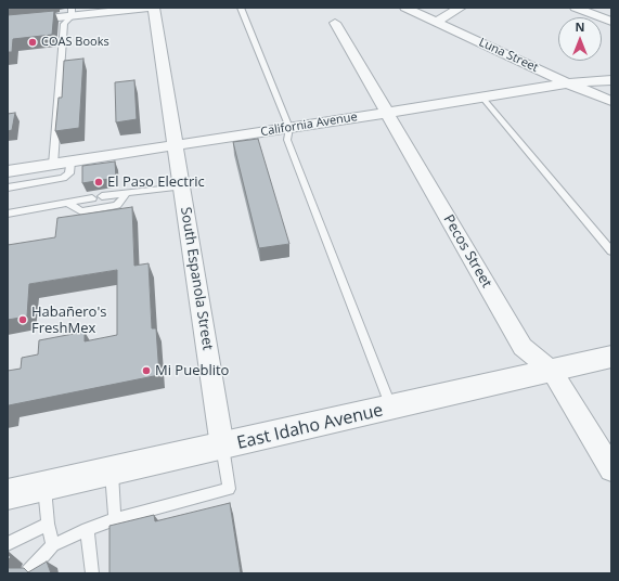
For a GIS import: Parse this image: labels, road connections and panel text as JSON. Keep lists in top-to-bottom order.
{
  "streets": {
    "street": [
      "Luna Street",
      "California Avenue",
      "Pecos Street",
      "South Espanola Street",
      "East Idaho Avenue"
    ]
  },
  "crossings": [
    ["Luna Street", "California Avenue"],
    ["California Avenue", "Pecos Street"],
    ["California Avenue", "South Espanola Street"],
    ["Pecos Street", "East Idaho Avenue"],
    ["South Espanola Street", "East Idaho Avenue"]
  ],
  "places": [
    "COAS Books",
    "El Paso Electric",
    "Habañero's FreshMex",
    "Mi Pueblito"
  ],
  "north": "top"
}
